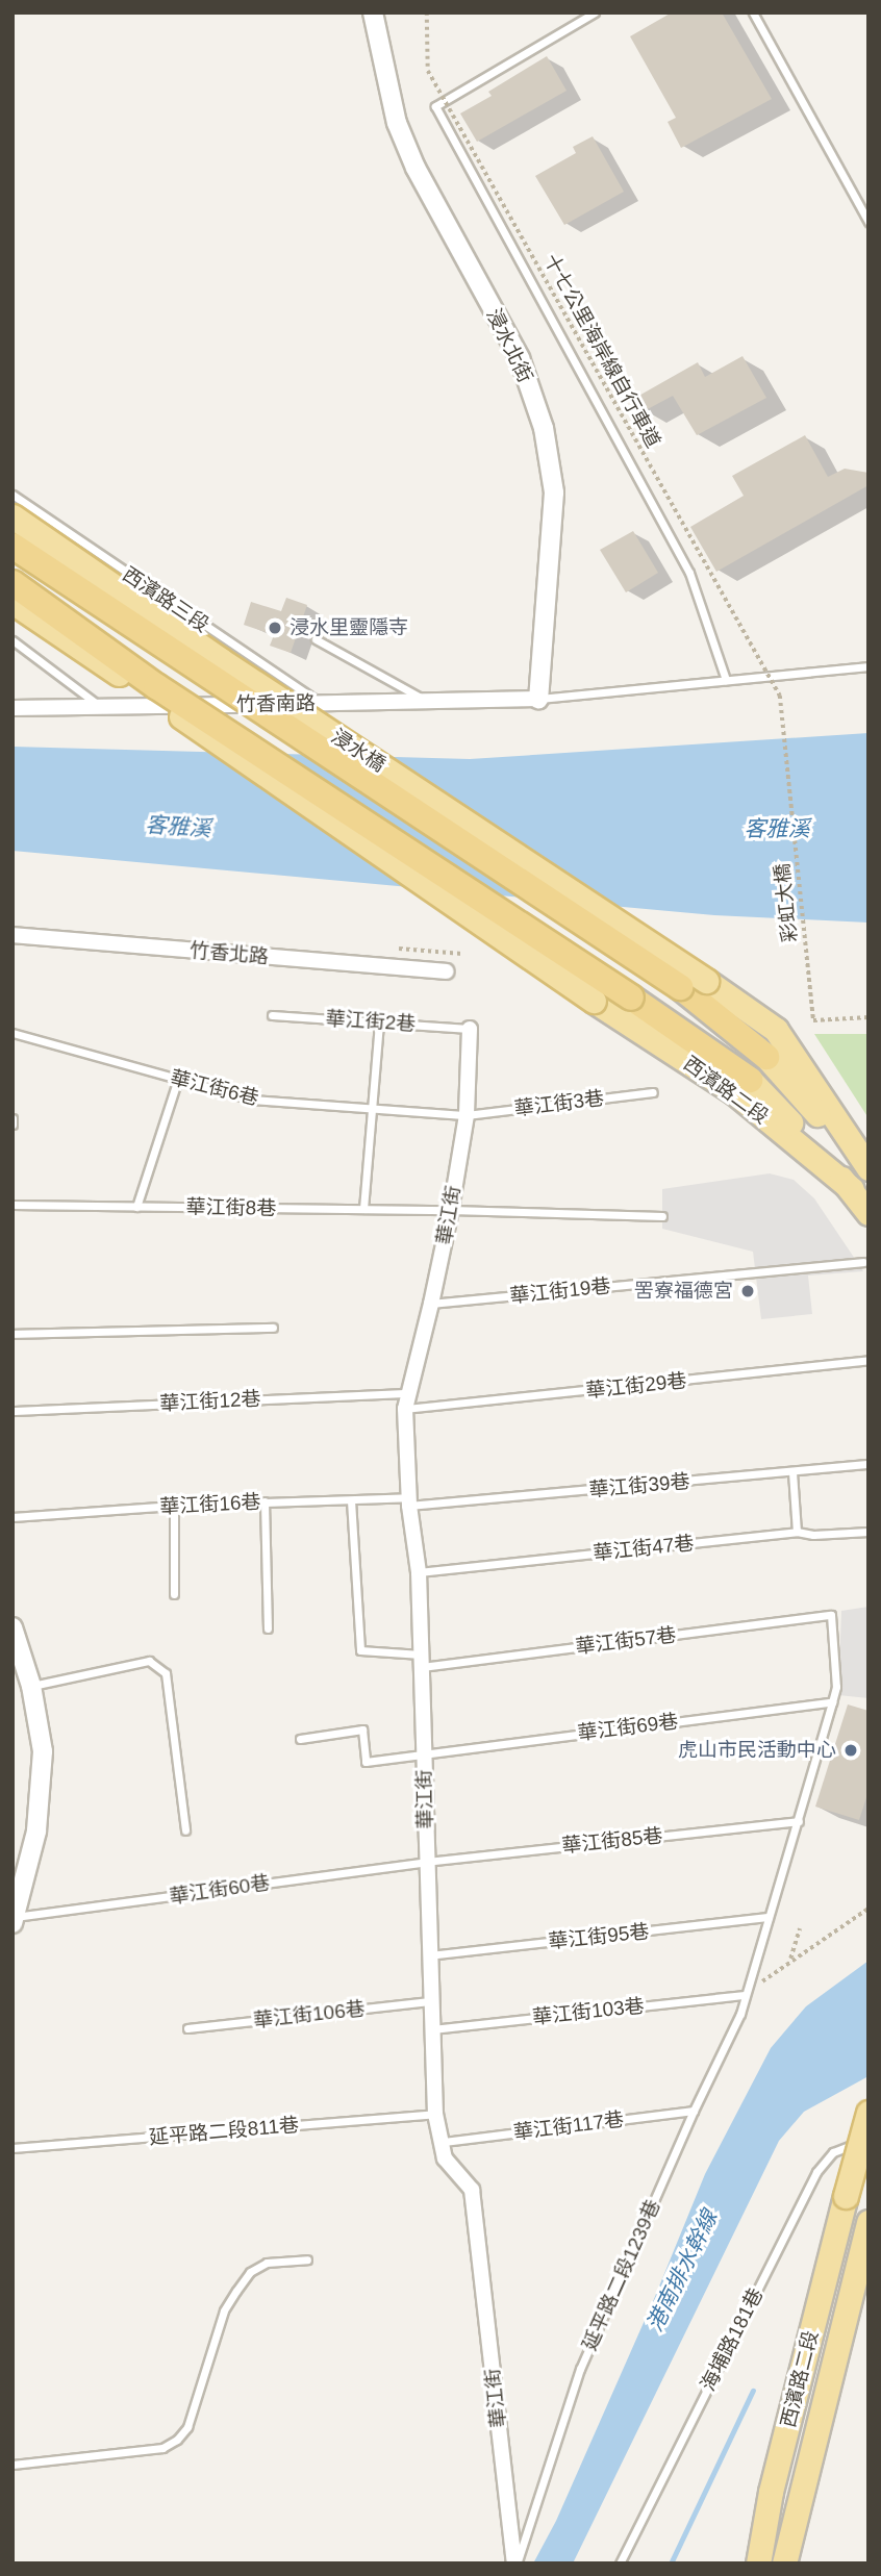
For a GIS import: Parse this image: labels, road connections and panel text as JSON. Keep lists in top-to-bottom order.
{
  "streets": {
    "highway": ["浸水橋"],
    "main road": ["西濱路二段"],
    "street": [
      "浸水北街",
      "竹香南路",
      "竹香北路",
      "華江街"
    ],
    "lane": [
      "西濱路三段",
      "華江街2巷",
      "華江街6巷",
      "華江街3巷",
      "華江街8巷",
      "華江街19巷",
      "華江街29巷",
      "華江街12巷",
      "華江街39巷",
      "華江街16巷",
      "華江街47巷",
      "華江街57巷",
      "華江街69巷",
      "華江街85巷",
      "華江街60巷",
      "華江街95巷",
      "華江街103巷",
      "華江街106巷",
      "華江街117巷",
      "延平路二段811巷",
      "延平路二段1239巷",
      "海埔路181巷"
    ],
    "path": ["十七公里海岸線自行車道", "彩虹大橋"]
  },
  "crossings": [
    ["浸水北街", "竹香南路"],
    ["十七公里海岸線自行車道", "彩虹大橋"],
    ["西濱路三段", "竹香南路"],
    ["華江街2巷", "華江街"],
    ["華江街6巷", "華江街3巷"],
    ["華江街6巷", "華江街"],
    ["華江街3巷", "華江街"],
    ["華江街8巷", "華江街"],
    ["華江街", "華江街19巷"],
    ["華江街", "華江街29巷"],
    ["華江街", "華江街12巷"],
    ["華江街", "華江街39巷"],
    ["華江街", "華江街16巷"],
    ["華江街", "華江街47巷"],
    ["華江街", "華江街57巷"],
    ["華江街", "華江街69巷"],
    ["華江街", "華江街85巷"],
    ["華江街", "華江街60巷"],
    ["華江街", "華江街95巷"],
    ["華江街", "華江街103巷"],
    ["華江街", "華江街106巷"],
    ["華江街", "華江街117巷"],
    ["華江街", "延平路二段811巷"],
    ["華江街", "延平路二段1239巷"],
    ["華江街39巷", "華江街16巷"],
    ["華江街16巷", "華江街57巷"],
    ["華江街57巷", "延平路二段1239巷"],
    ["華江街69巷", "延平路二段1239巷"],
    ["華江街85巷", "華江街60巷"],
    ["華江街85巷", "延平路二段1239巷"],
    ["華江街95巷", "延平路二段1239巷"],
    ["華江街103巷", "延平路二段1239巷"],
    ["華江街117巷", "延平路二段1239巷"]
  ],
  "water": ["客雅溪", "港南排水幹線"],
  "places": ["浸水里靈隱寺", "罟寮福德宮", "虎山市民活動中心"]
}
